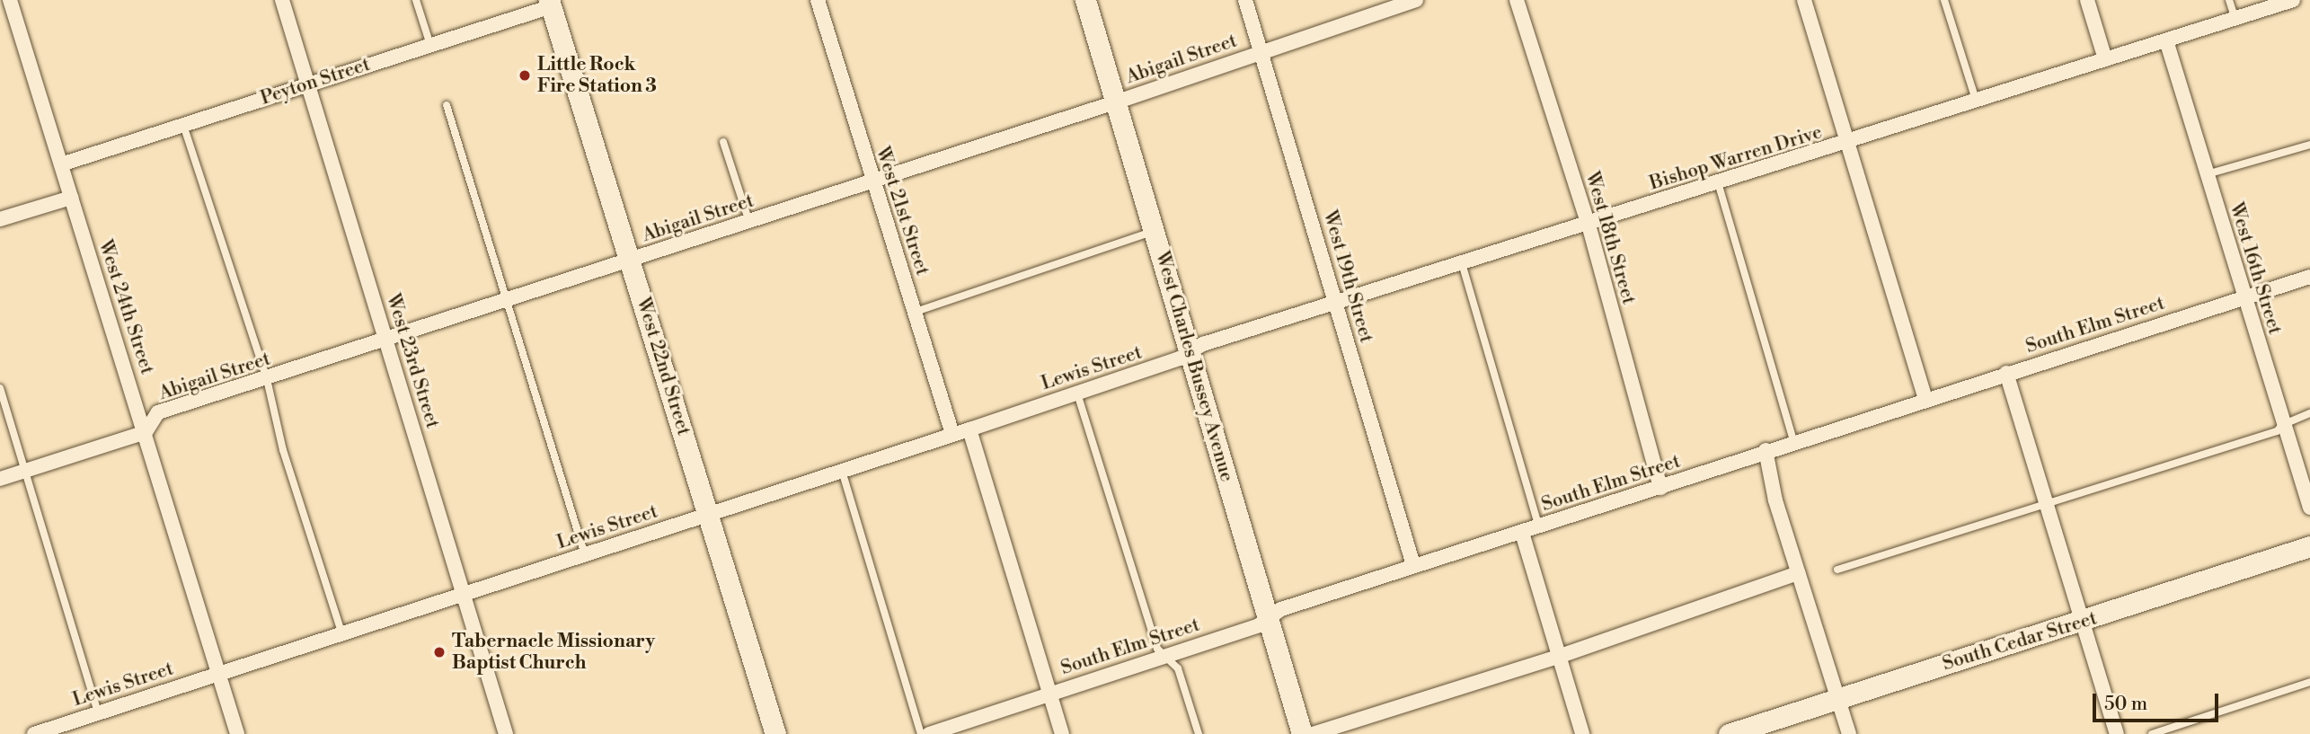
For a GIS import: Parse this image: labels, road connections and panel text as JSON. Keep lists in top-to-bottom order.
{
  "streets": {
    "street": [
      "Abigail Street",
      "Peyton Street",
      "Bishop Warren Drive",
      "West 21st Street",
      "West 18th Street",
      "West 16th Street",
      "West 19th Street",
      "West 24th Street",
      "South Elm Street",
      "West 23rd Street",
      "West 22nd Street",
      "West Charles Bussey Avenue",
      "Lewis Street",
      "South Cedar Street"
    ]
  },
  "crossings": [
    ["Abigail Street", "West 21st Street"],
    ["Abigail Street", "West 19th Street"],
    ["Abigail Street", "West 24th Street"],
    ["Abigail Street", "West 23rd Street"],
    ["Abigail Street", "West 22nd Street"],
    ["Abigail Street", "West Charles Bussey Avenue"],
    ["Peyton Street", "West 24th Street"],
    ["Peyton Street", "West 23rd Street"],
    ["Peyton Street", "West 22nd Street"],
    ["Bishop Warren Drive", "West 18th Street"],
    ["Bishop Warren Drive", "West 16th Street"],
    ["Bishop Warren Drive", "West 19th Street"],
    ["Bishop Warren Drive", "West Charles Bussey Avenue"],
    ["Bishop Warren Drive", "Lewis Street"],
    ["West 21st Street", "Lewis Street"],
    ["West 18th Street", "South Elm Street"],
    ["West 16th Street", "South Elm Street"],
    ["West 19th Street", "South Elm Street"],
    ["West 24th Street", "Lewis Street"],
    ["South Elm Street", "West Charles Bussey Avenue"],
    ["West 23rd Street", "Lewis Street"],
    ["West 22nd Street", "Lewis Street"],
    ["West Charles Bussey Avenue", "Lewis Street"]
  ],
  "places": ["Little Rock Fire Station 3", "Tabernacle Missionary Baptist Church"],
  "scale_bar": "50 m"
}
